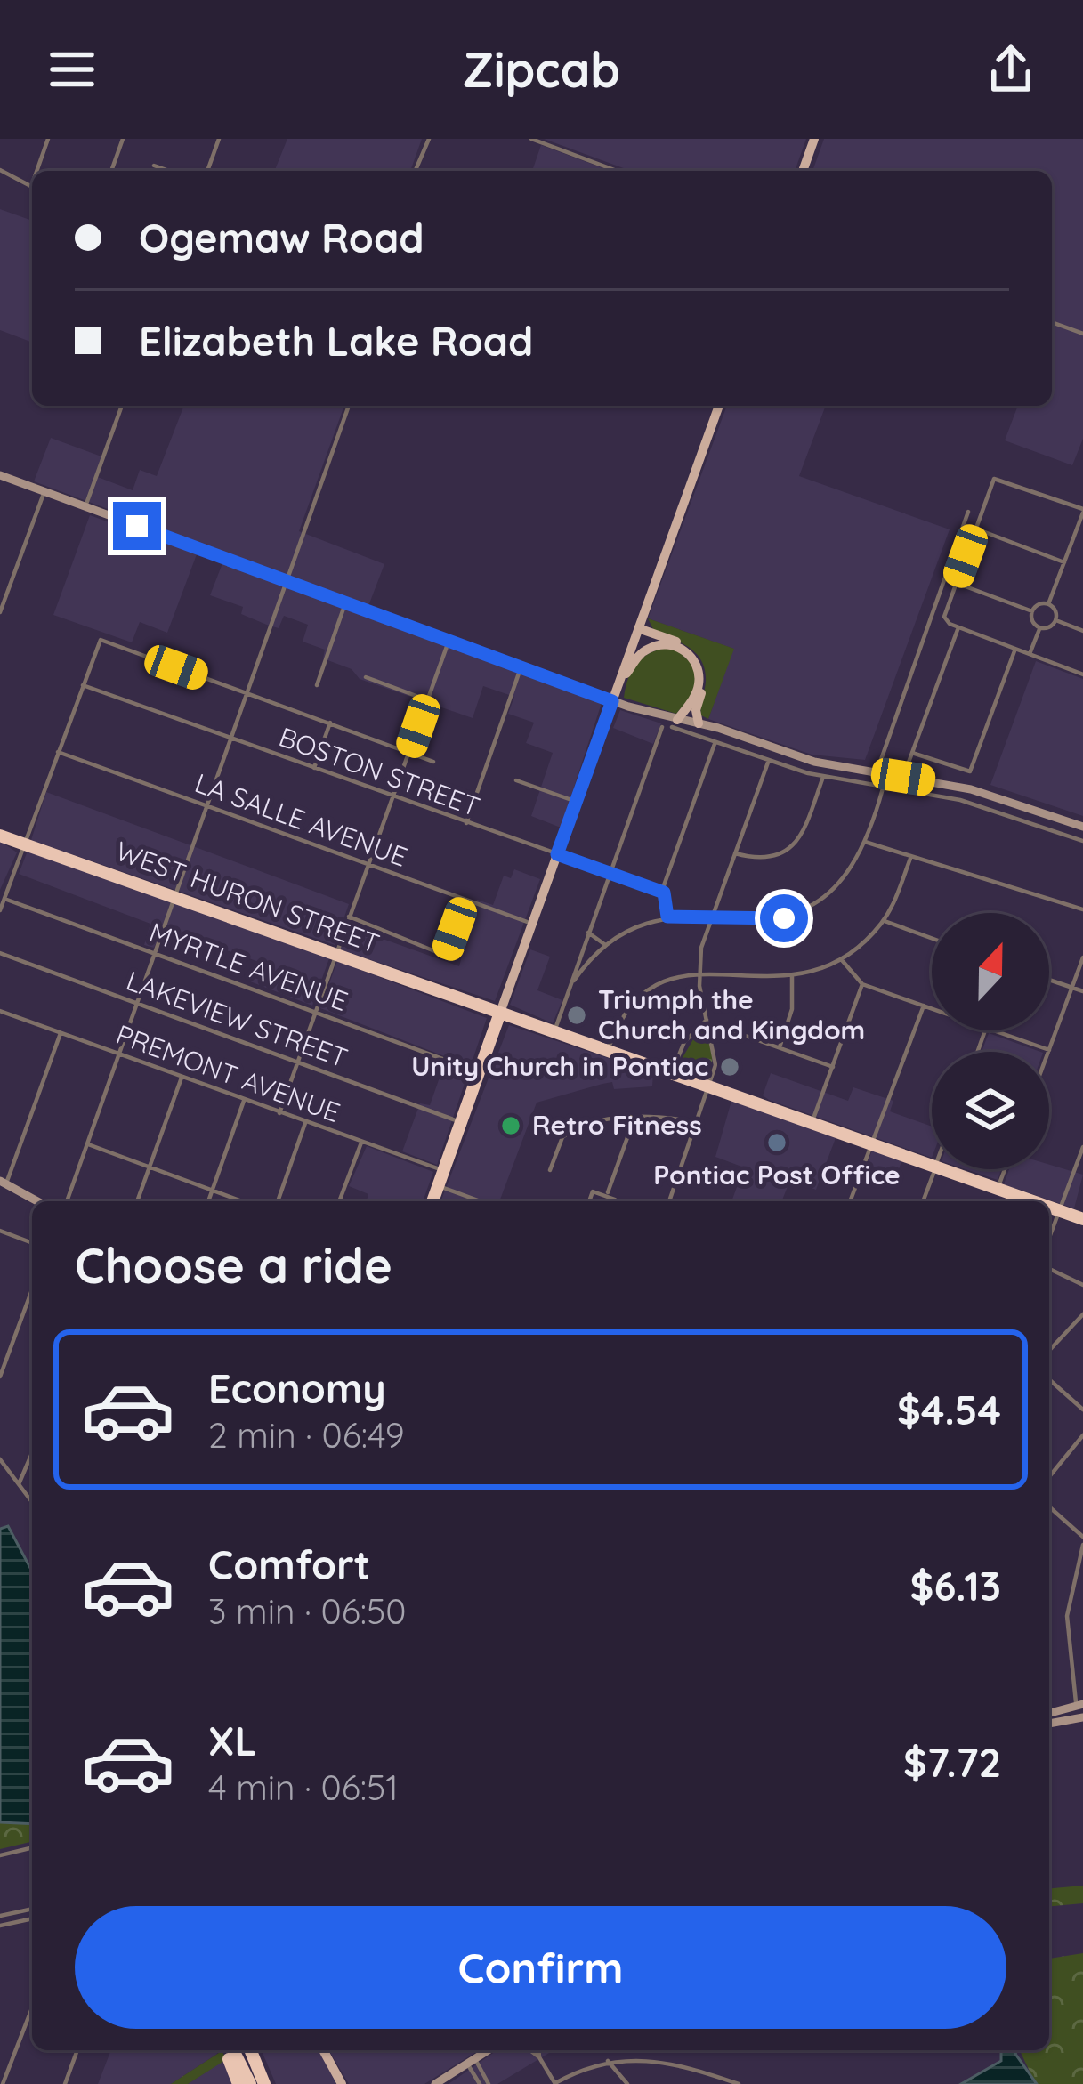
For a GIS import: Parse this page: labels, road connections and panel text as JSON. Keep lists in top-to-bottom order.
{
  "streets": {
    "highway": ["WEST HURON STREET"],
    "street": [
      "BOSTON STREET",
      "LA SALLE AVENUE",
      "MYRTLE AVENUE",
      "LAKEVIEW STREET",
      "PREMONT AVENUE"
    ]
  },
  "places": [
    "Triumph the Church and Kingdom",
    "Unity Church in Pontiac",
    "Retro Fitness",
    "Pontiac Post Office"
  ],
  "north": "top",
  "page": {
    "header": "Zipcab",
    "banner": ["Ogemaw Road", "Elizabeth Lake Road"],
    "heading": "Choose a ride",
    "list": [
      {
        "name": "Economy",
        "note": "2 min · 06:49",
        "value": "$4.54"
      },
      {
        "name": "Comfort",
        "note": "3 min · 06:50",
        "value": "$6.13"
      },
      {
        "name": "XL",
        "note": "4 min · 06:51",
        "value": "$7.72"
      }
    ],
    "buttons": "Confirm"
  }
}
